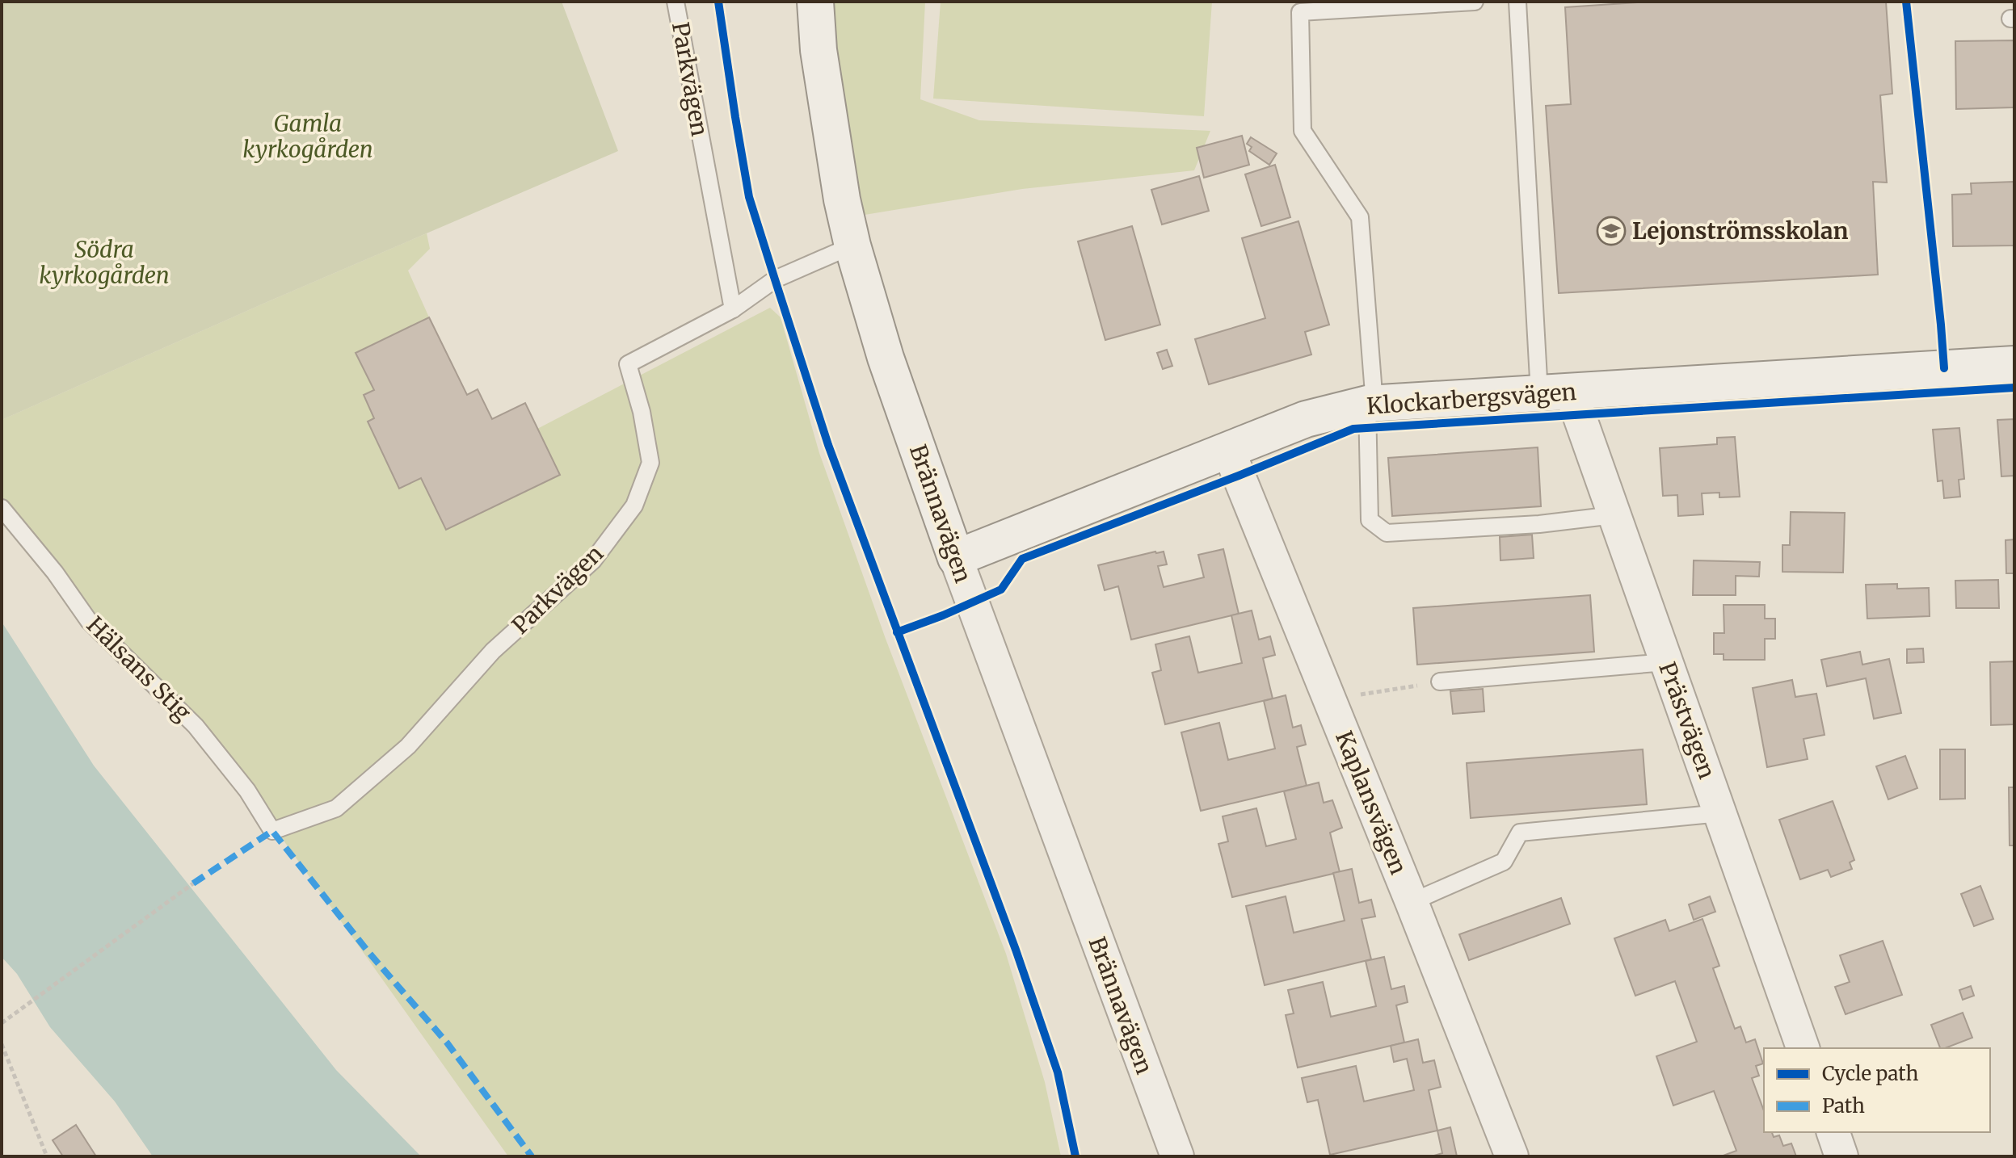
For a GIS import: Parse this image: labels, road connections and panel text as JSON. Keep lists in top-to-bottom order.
{
  "streets": {
    "street": [
      "Klockarbergsvägen",
      "Brännavägen",
      "Prästvägen",
      "Kaplansvägen"
    ],
    "lane": ["Parkvägen", "Hälsans Stig"]
  },
  "crossings": [
    ["Parkvägen", "Brännavägen"],
    ["Parkvägen", "Hälsans Stig"],
    ["Klockarbergsvägen", "Brännavägen"],
    ["Klockarbergsvägen", "Prästvägen"],
    ["Klockarbergsvägen", "Kaplansvägen"]
  ],
  "parks": ["Gamla kyrkogården", "Södra kyrkogården"],
  "places": {
    "school or university": ["Lejonströmsskolan"]
  },
  "legend": ["Cycle path", "Path"]
}
